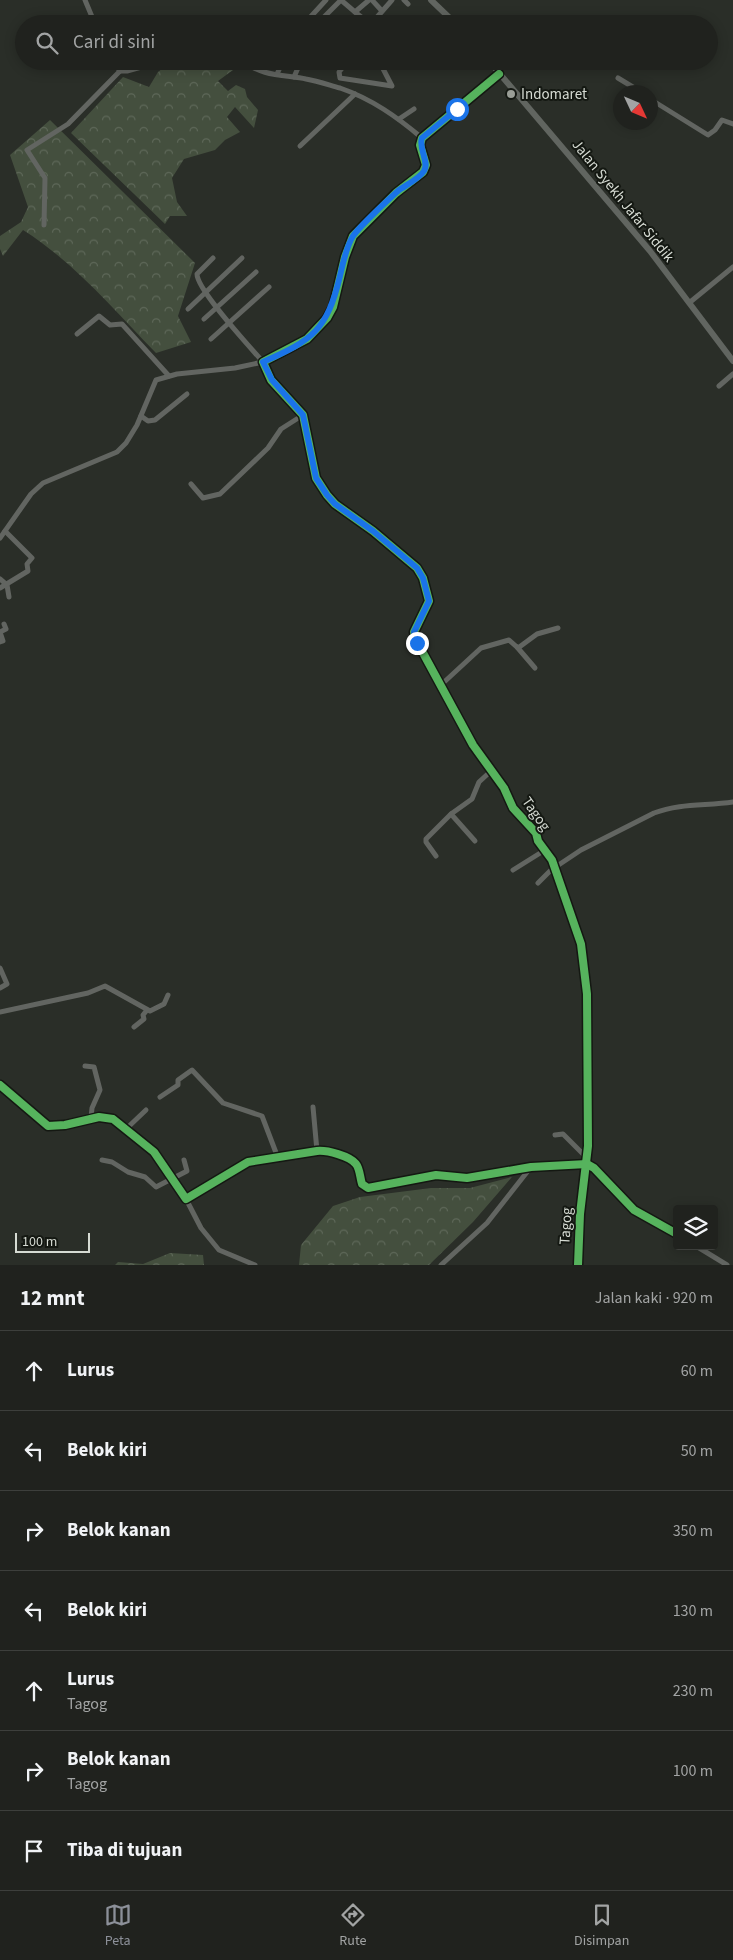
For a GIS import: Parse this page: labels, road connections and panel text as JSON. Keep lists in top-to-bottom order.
{
  "streets": {
    "main road": ["Jalan Syekh Jafar Siddik"],
    "street": ["Tagog"]
  },
  "places": ["Indomaret"],
  "scale_bar": "100 m",
  "north": "bottom right",
  "page": {
    "search": "Cari di sini",
    "scale": "100 m",
    "heading": ["12 mnt", "Jalan kaki · 920 m"],
    "list": [
      ["Lurus", "60 m"],
      ["Belok kiri", "50 m"],
      ["Belok kanan", "350 m"],
      ["Belok kiri", "130 m"],
      ["Lurus", "Tagog", "230 m"],
      ["Belok kanan", "Tagog", "100 m"],
      "Tiba di tujuan"
    ],
    "nav": ["Peta", "Rute", "Disimpan"]
  }
}
